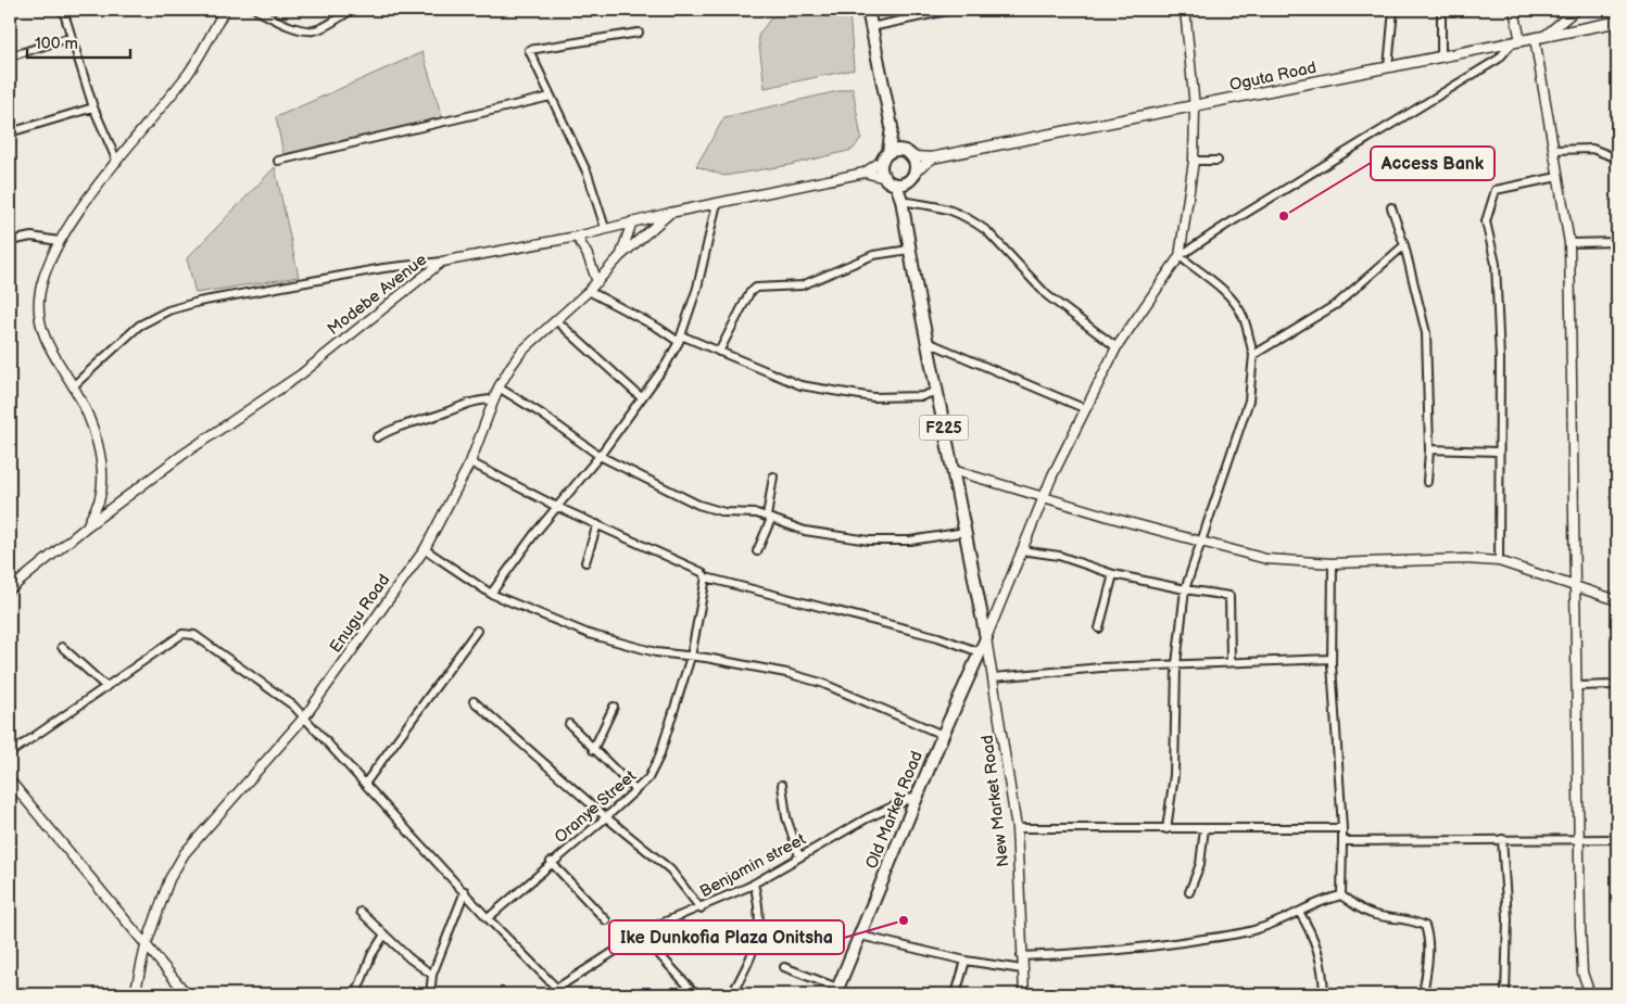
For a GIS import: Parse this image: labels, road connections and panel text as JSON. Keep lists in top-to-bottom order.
{
  "streets": {
    "main road": ["Oguta Road", "F225", "Old Market Road"],
    "street": [
      "Modebe Avenue",
      "Enugu Road",
      "New Market Road",
      "Oranye Street",
      "Benjamin street"
    ]
  },
  "crossings": [
    ["F225", "New Market Road"],
    ["F225", "Old Market Road"],
    ["New Market Road", "Old Market Road"],
    ["Old Market Road", "Benjamin street"]
  ],
  "places": ["Access Bank", "Ike Dunkofia Plaza Onitsha"],
  "scale_bar": "100 m"
}
